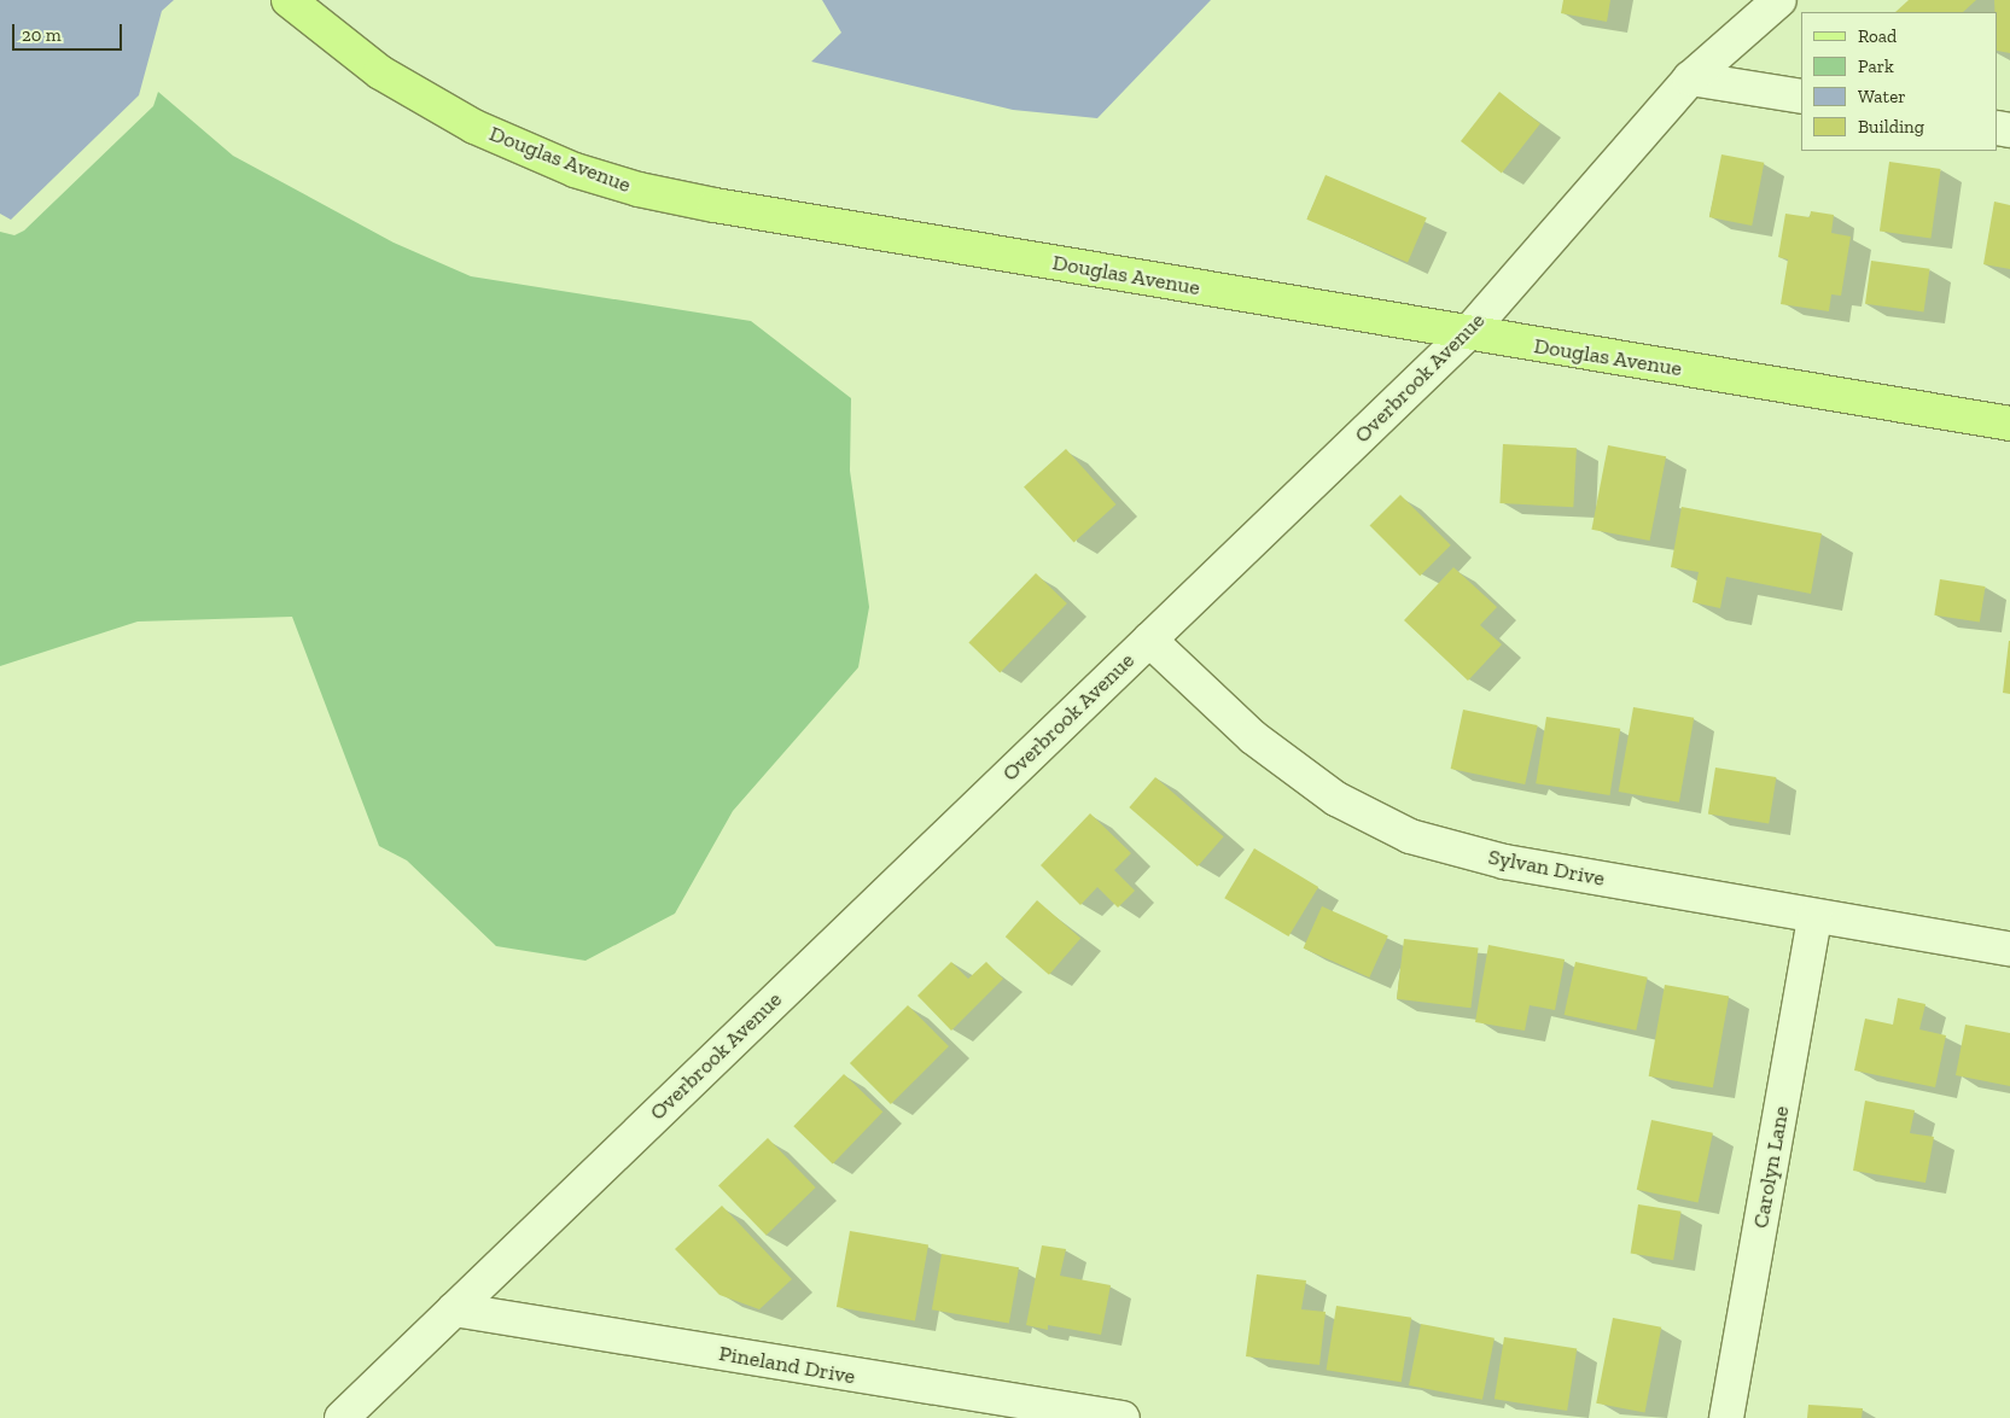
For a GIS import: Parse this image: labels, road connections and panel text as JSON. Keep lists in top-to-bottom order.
{
  "streets": {
    "main road": ["Douglas Avenue"],
    "street": [
      "Overbrook Avenue",
      "Sylvan Drive",
      "Carolyn Lane",
      "Pineland Drive"
    ]
  },
  "crossings": [
    ["Douglas Avenue", "Overbrook Avenue"],
    ["Overbrook Avenue", "Sylvan Drive"],
    ["Overbrook Avenue", "Pineland Drive"],
    ["Sylvan Drive", "Carolyn Lane"]
  ],
  "legend": [
    "Road",
    "Park",
    "Water",
    "Building"
  ],
  "scale_bar": "20 m"
}
